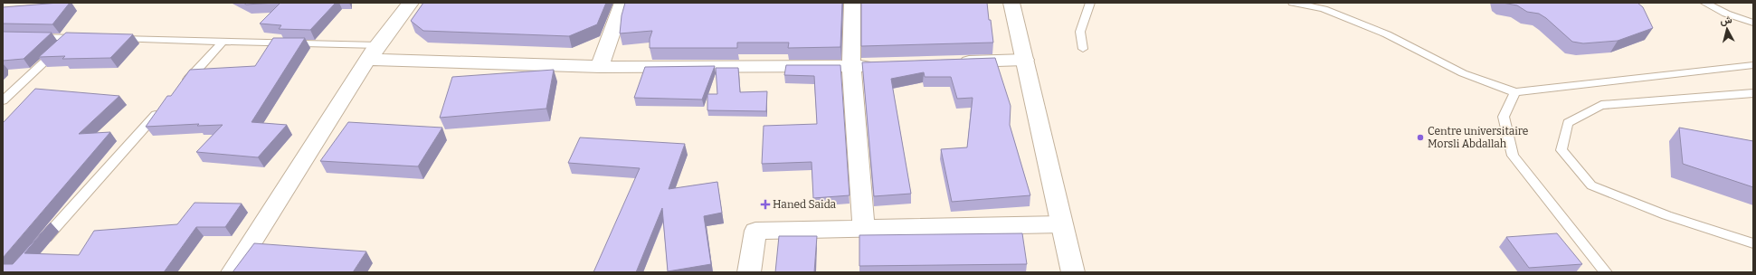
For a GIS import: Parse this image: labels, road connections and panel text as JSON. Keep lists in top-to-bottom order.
{
  "places": {
    "other": ["Centre universitaire Morsli Abdallah"],
    "health": ["Haned Saida"]
  },
  "north": "top"
}
